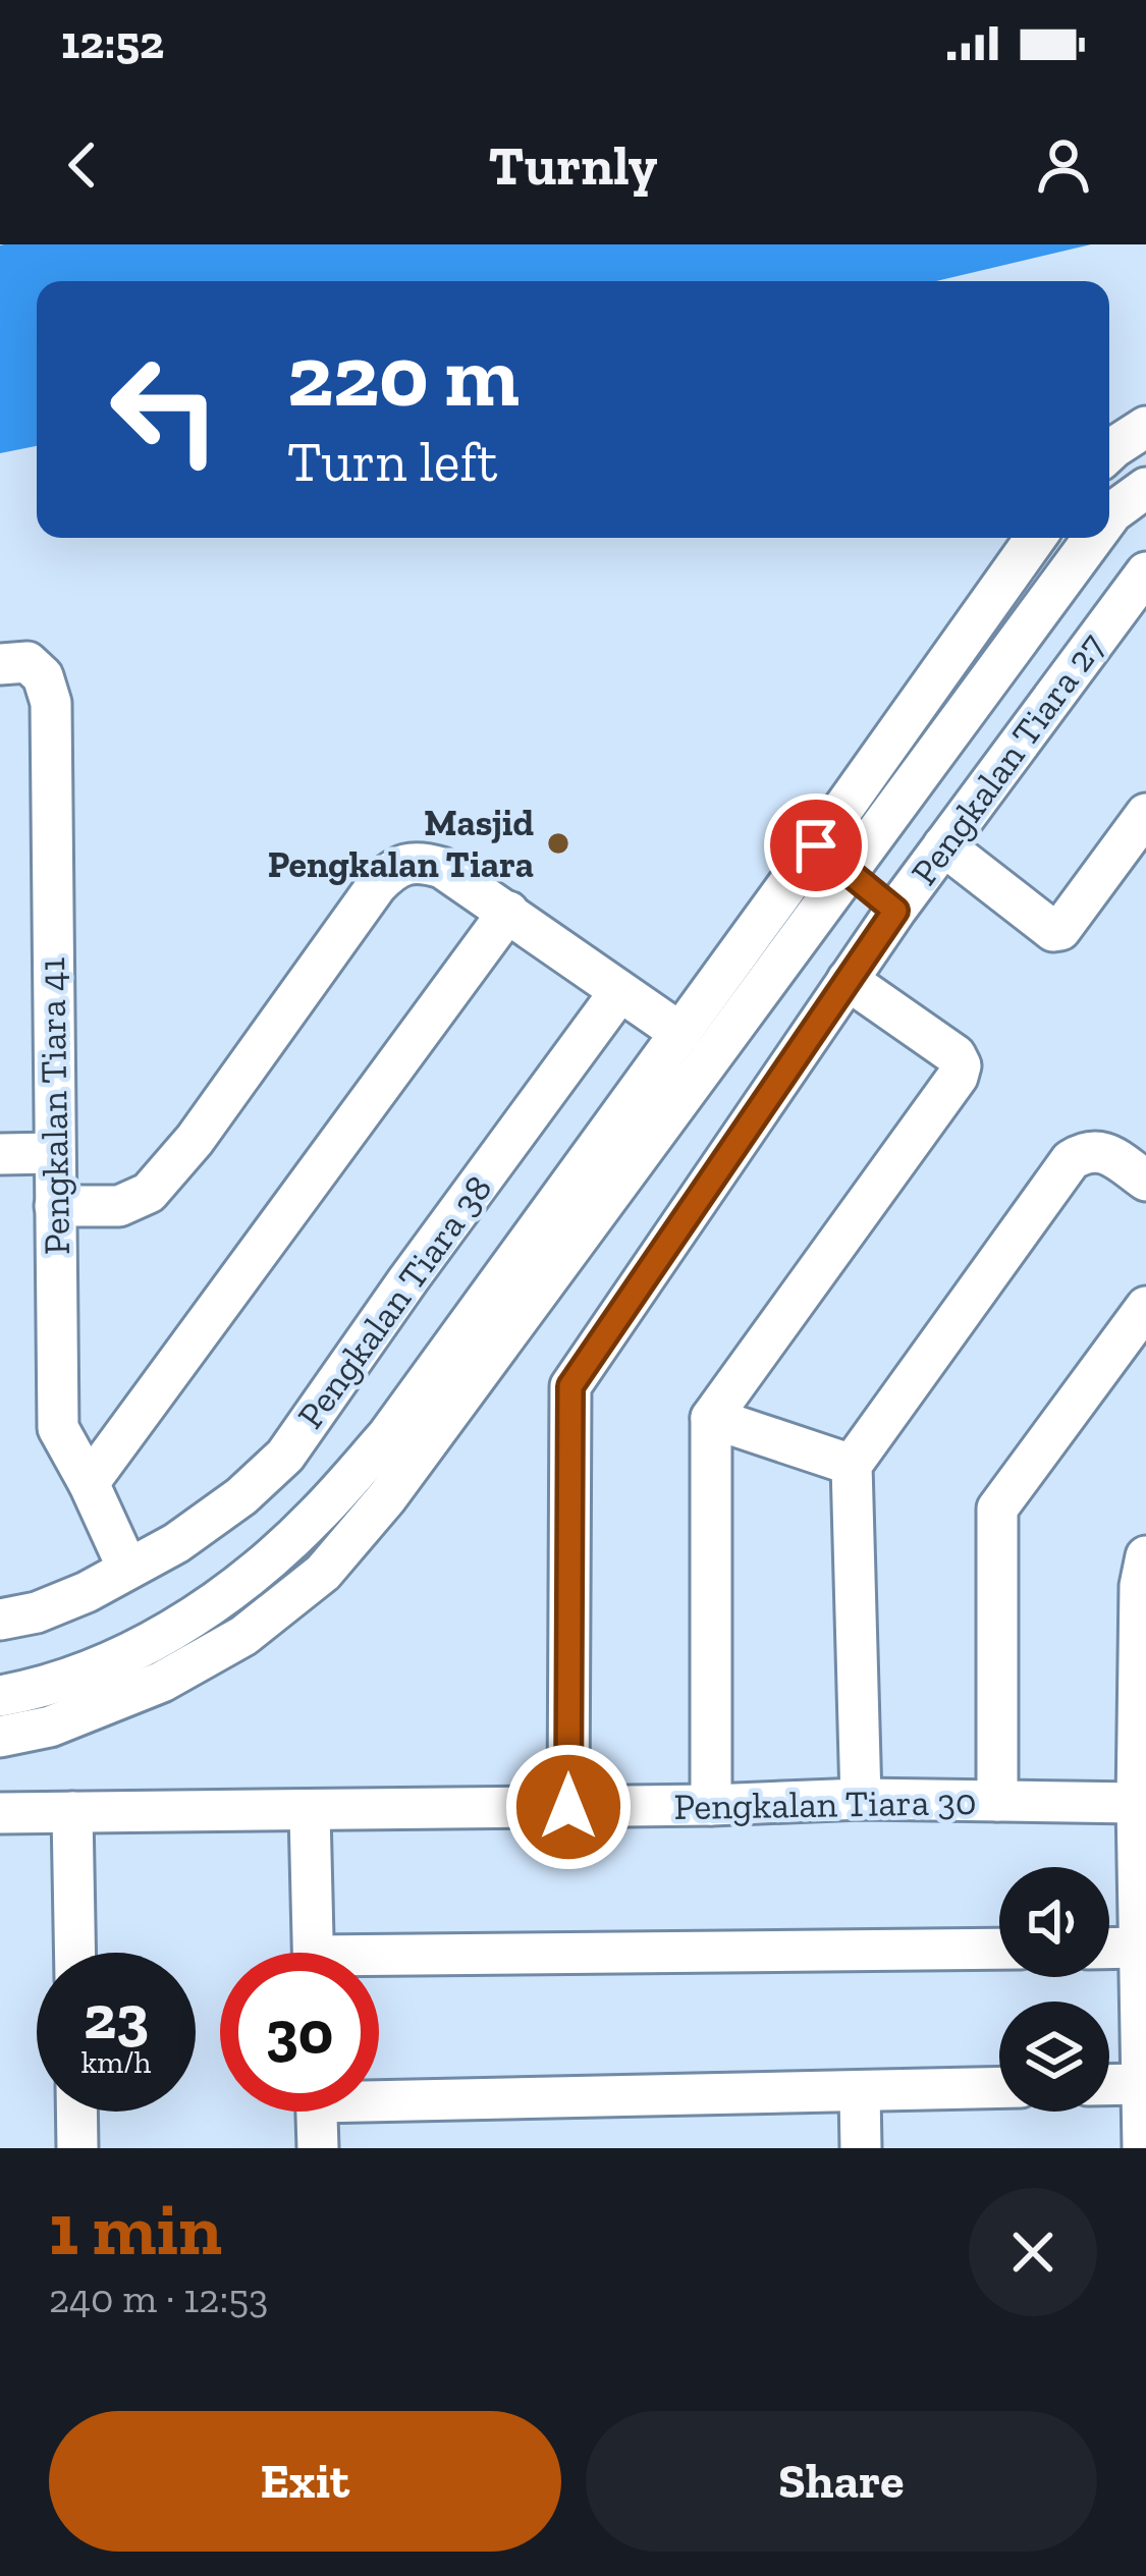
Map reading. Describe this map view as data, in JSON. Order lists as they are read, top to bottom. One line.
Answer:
{"streets":{"street":["Pengkalan Tiara 27","Pengkalan Tiara 41","Pengkalan Tiara 38","Pengkalan Tiara 30"]},"crossings":[["Pengkalan Tiara 27","Pengkalan Tiara 30"],["Pengkalan Tiara 41","Pengkalan Tiara 38"]],"places":["Masjid Pengkalan Tiara"],"page":{"status":"12:52","header":"Turnly","turn":["220 m","Turn left"],"speed":"23 km/h","limit":"30","heading":["1 min","240 m · 12:53"],"buttons":["Exit","Share"]}}
